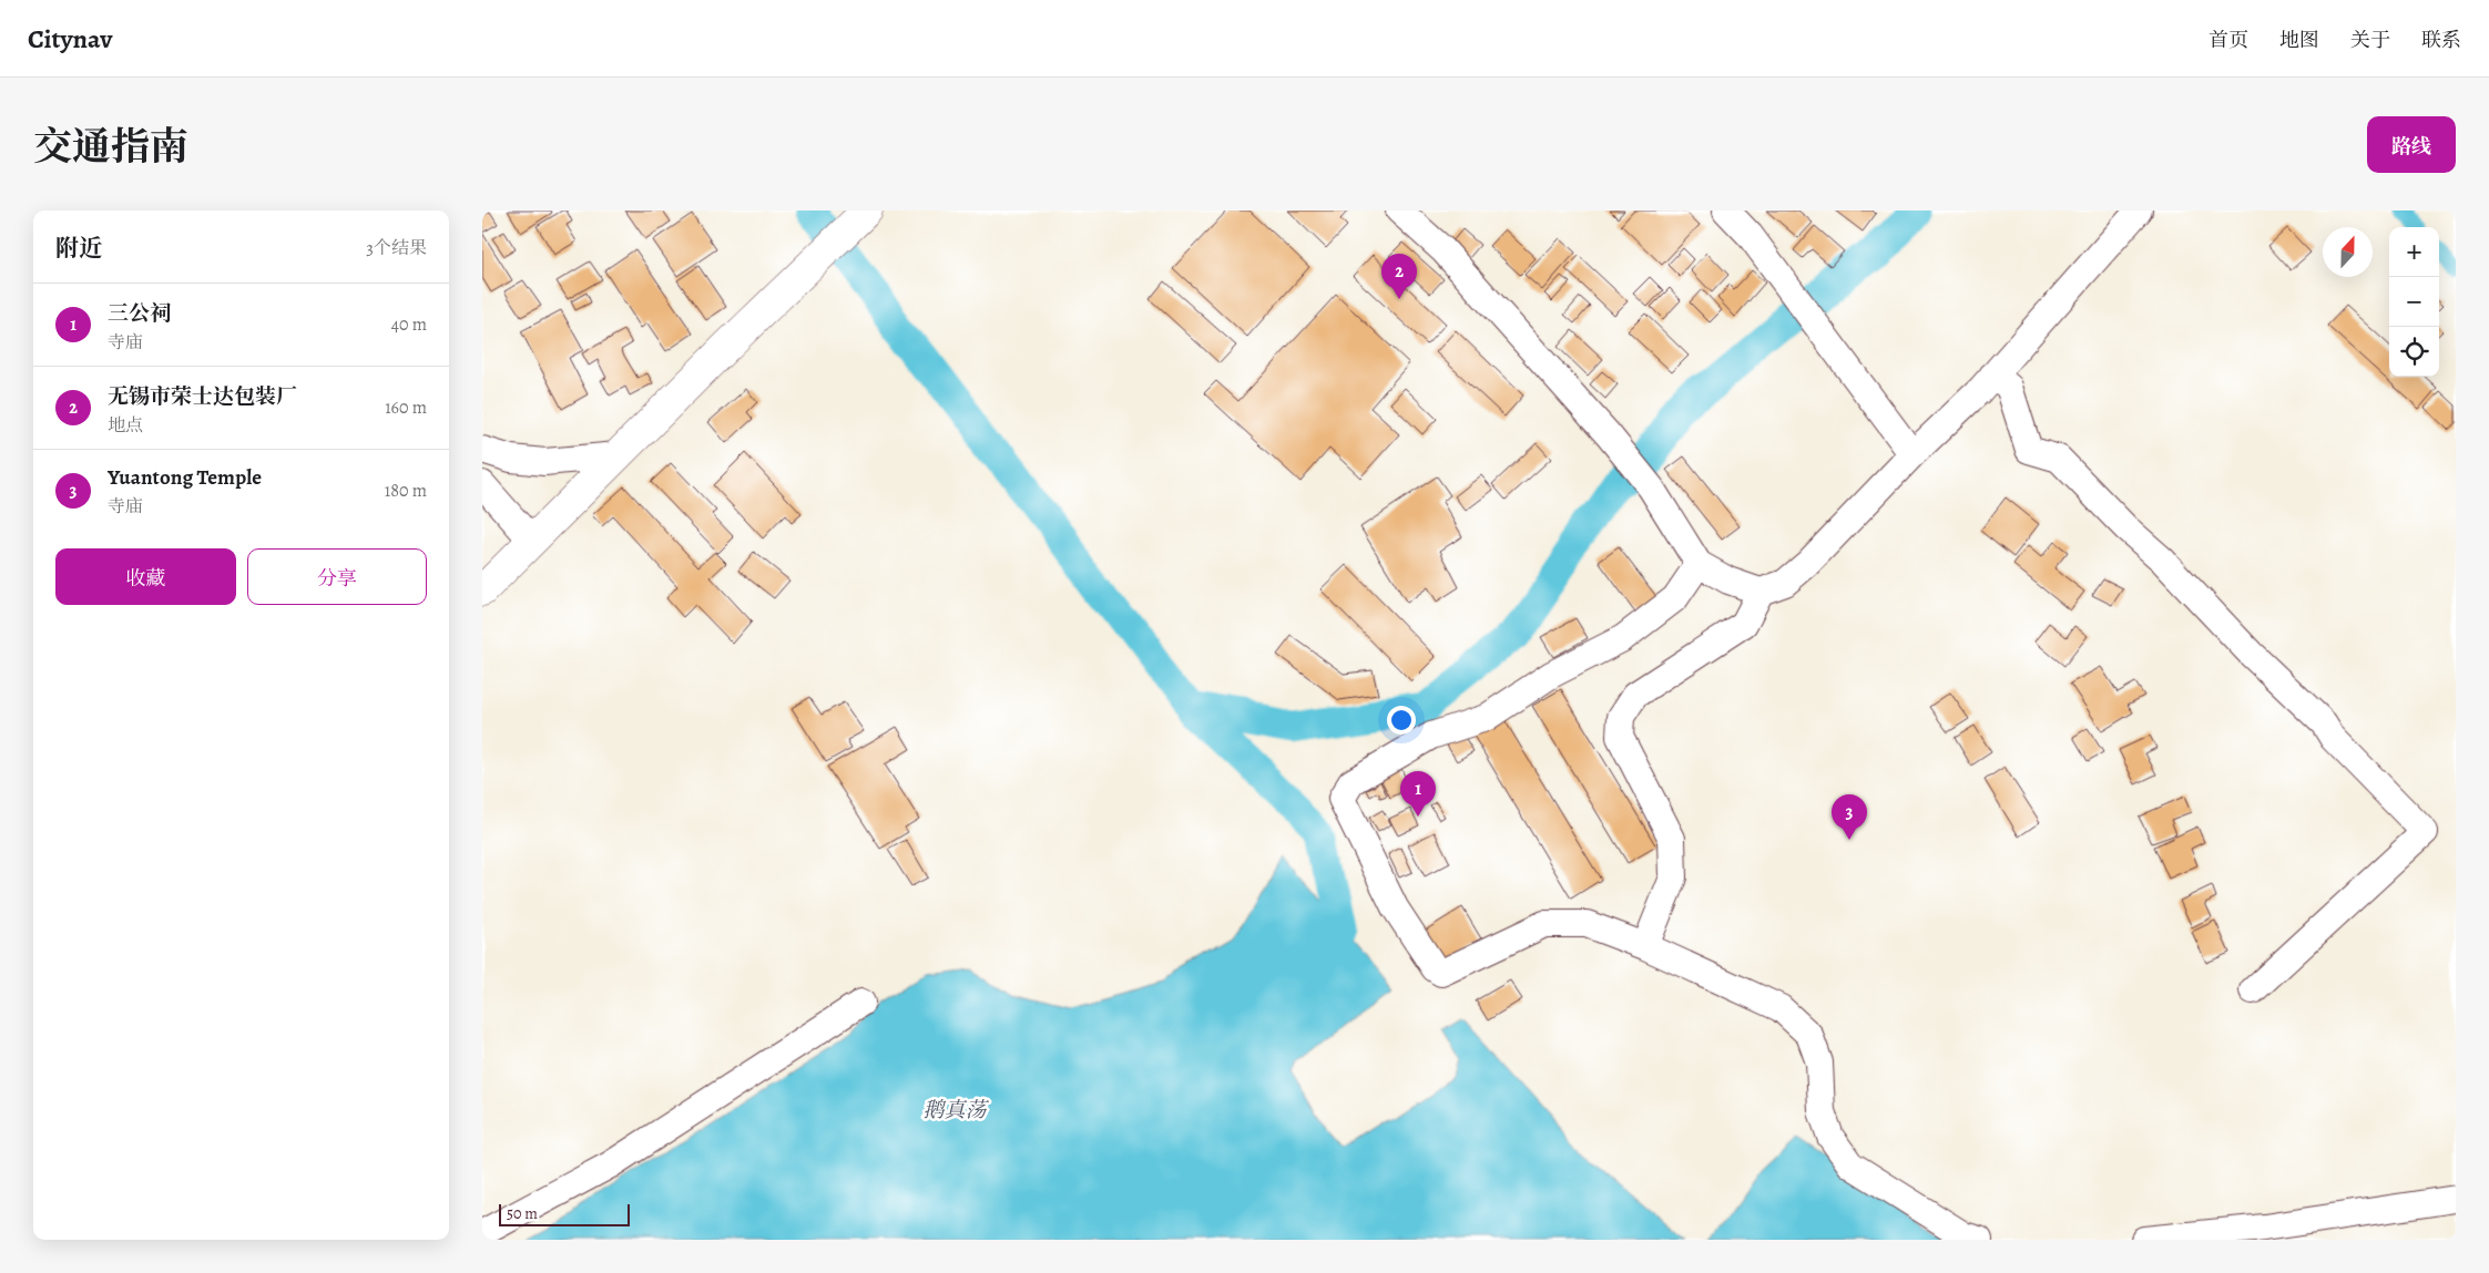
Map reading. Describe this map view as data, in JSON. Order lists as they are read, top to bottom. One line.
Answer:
{"water":["鹅真荡"],"scale_bar":"50 m","north":"top","page":{"header":"Citynav","nav":["首页","地图","关于","联系"],"title":"交通指南","buttons":["路线",["收藏","分享"]],"heading":["附近","3个结果"],"map_buttons":["+","−"],"pins":["2","1","3"],"list":[{"mark":"1","name":"三公祠","note":"寺庙","value":"40 m"},{"mark":"2","name":"无锡市荣士达包装厂","note":"地点","value":"160 m"},{"mark":"3","name":"Yuantong Temple","note":"寺庙","value":"180 m"}],"scale":"50 m"}}
